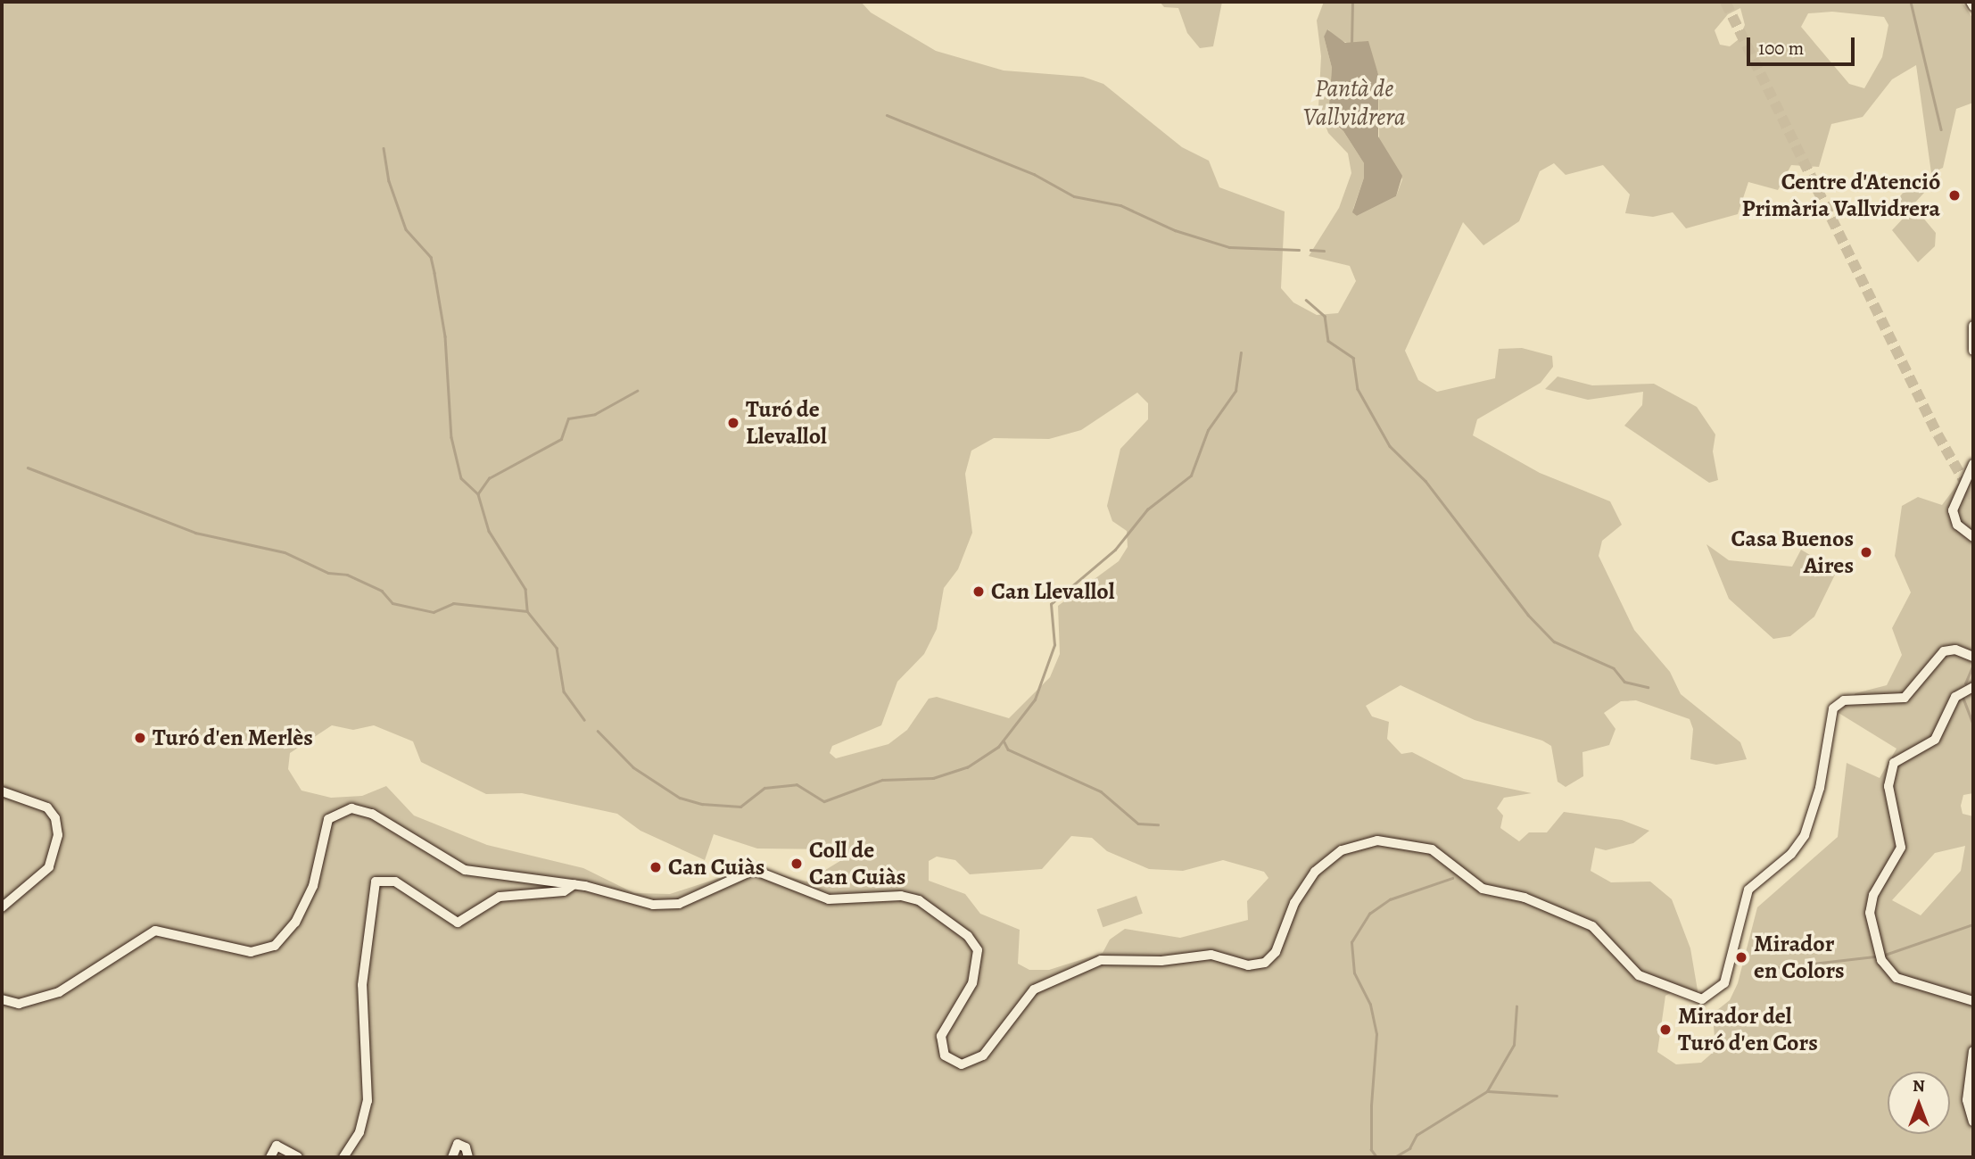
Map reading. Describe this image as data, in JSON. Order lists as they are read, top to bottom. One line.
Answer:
{"water":["Pantà de Vallvidrera"],"places":["Centre d'Atenció Primària Vallvidrera","Turó de Llevallol","Casa Buenos Aires","Can Llevallol","Turó d'en Merlès","Coll de Can Cuiàs","Can Cuiàs","Mirador en Colors","Mirador del Turó d'en Cors"],"scale_bar":"100 m","north":"top"}
